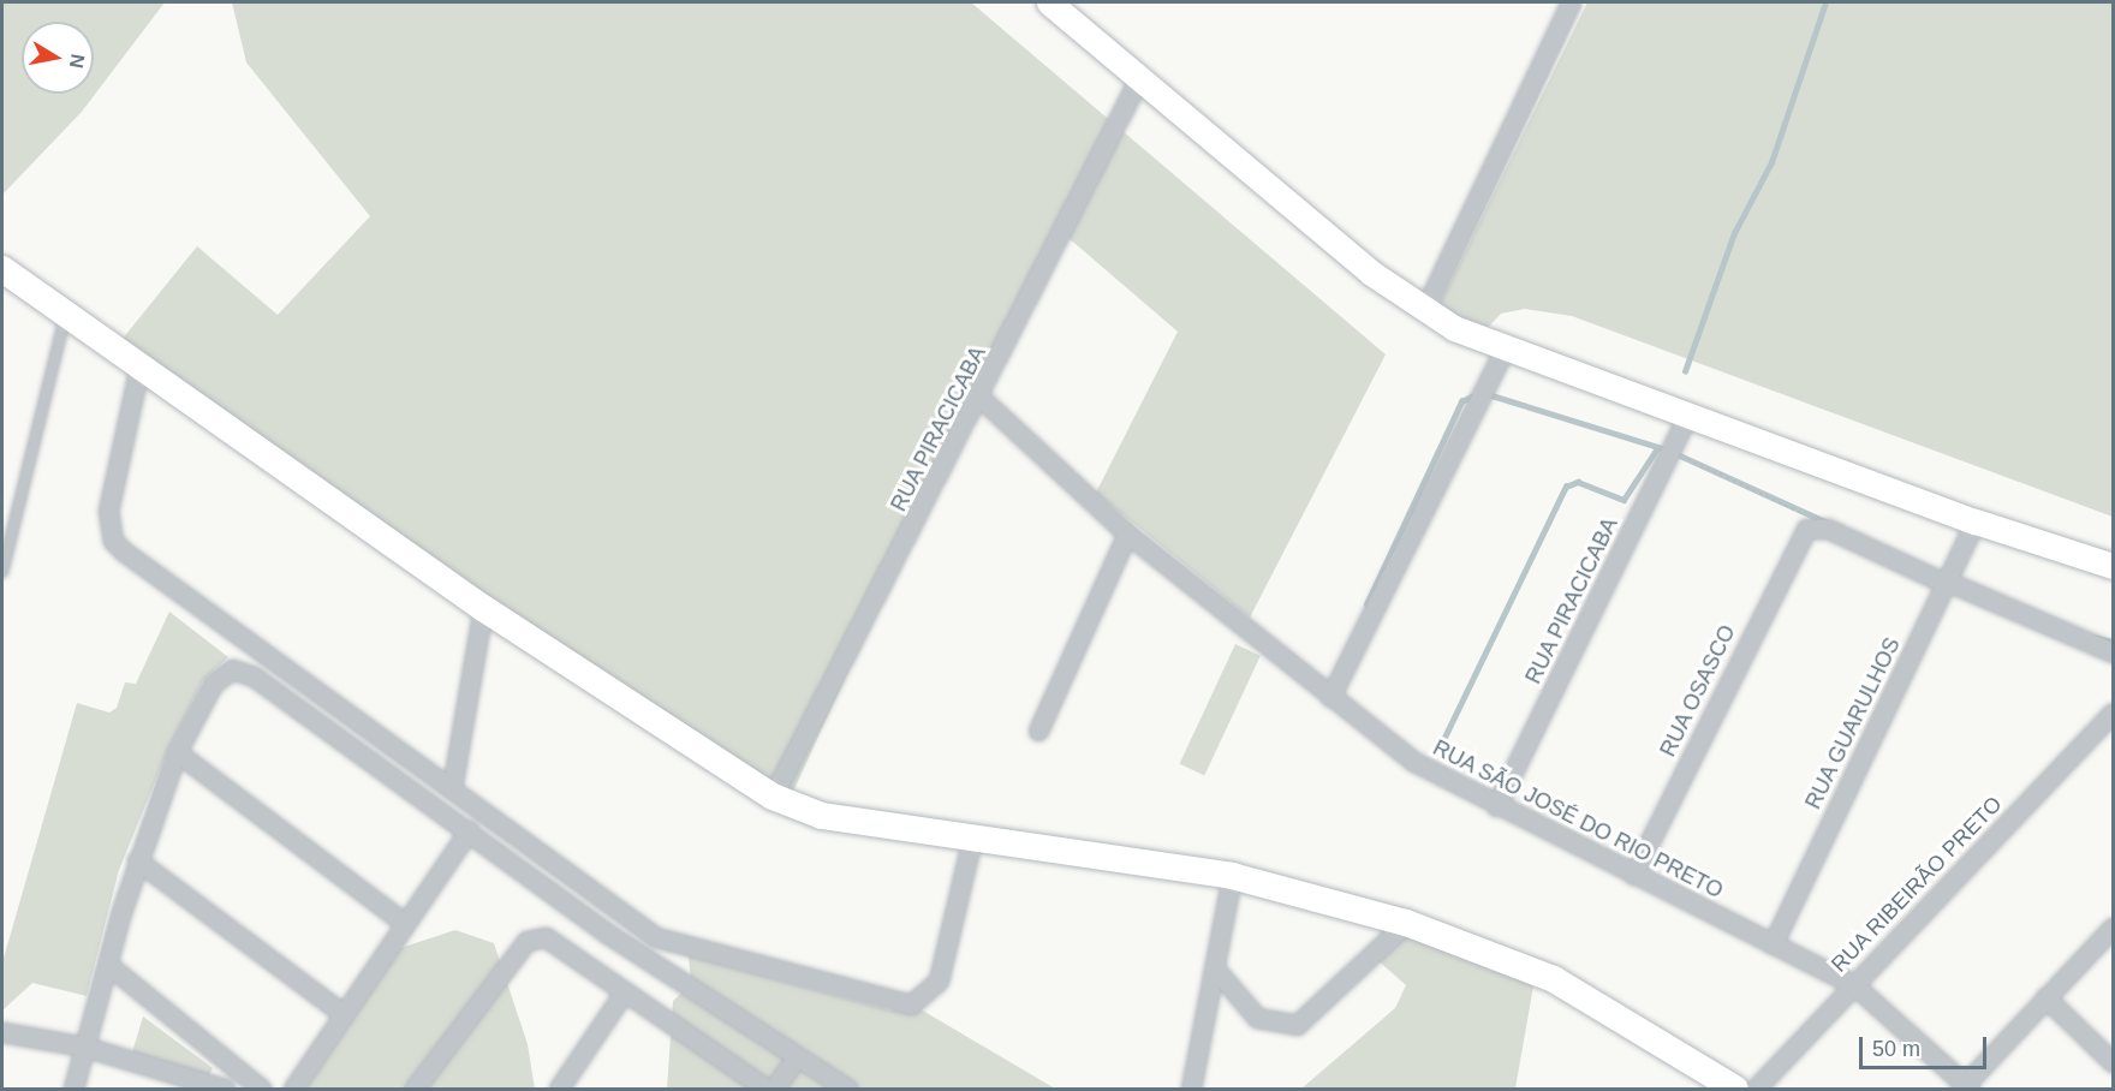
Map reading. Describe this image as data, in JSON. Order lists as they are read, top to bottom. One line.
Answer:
{"streets":{"street":["RUA PIRACICABA","RUA OSASCO","RUA GUARULHOS","RUA SÃO JOSÉ DO RIO PRETO","RUA RIBEIRÃO PRETO"]},"crossings":[["RUA PIRACICABA","RUA SÃO JOSÉ DO RIO PRETO"],["RUA OSASCO","RUA GUARULHOS"],["RUA OSASCO","RUA SÃO JOSÉ DO RIO PRETO"],["RUA GUARULHOS","RUA SÃO JOSÉ DO RIO PRETO"],["RUA SÃO JOSÉ DO RIO PRETO","RUA RIBEIRÃO PRETO"]],"scale_bar":"50 m","north":"right"}
